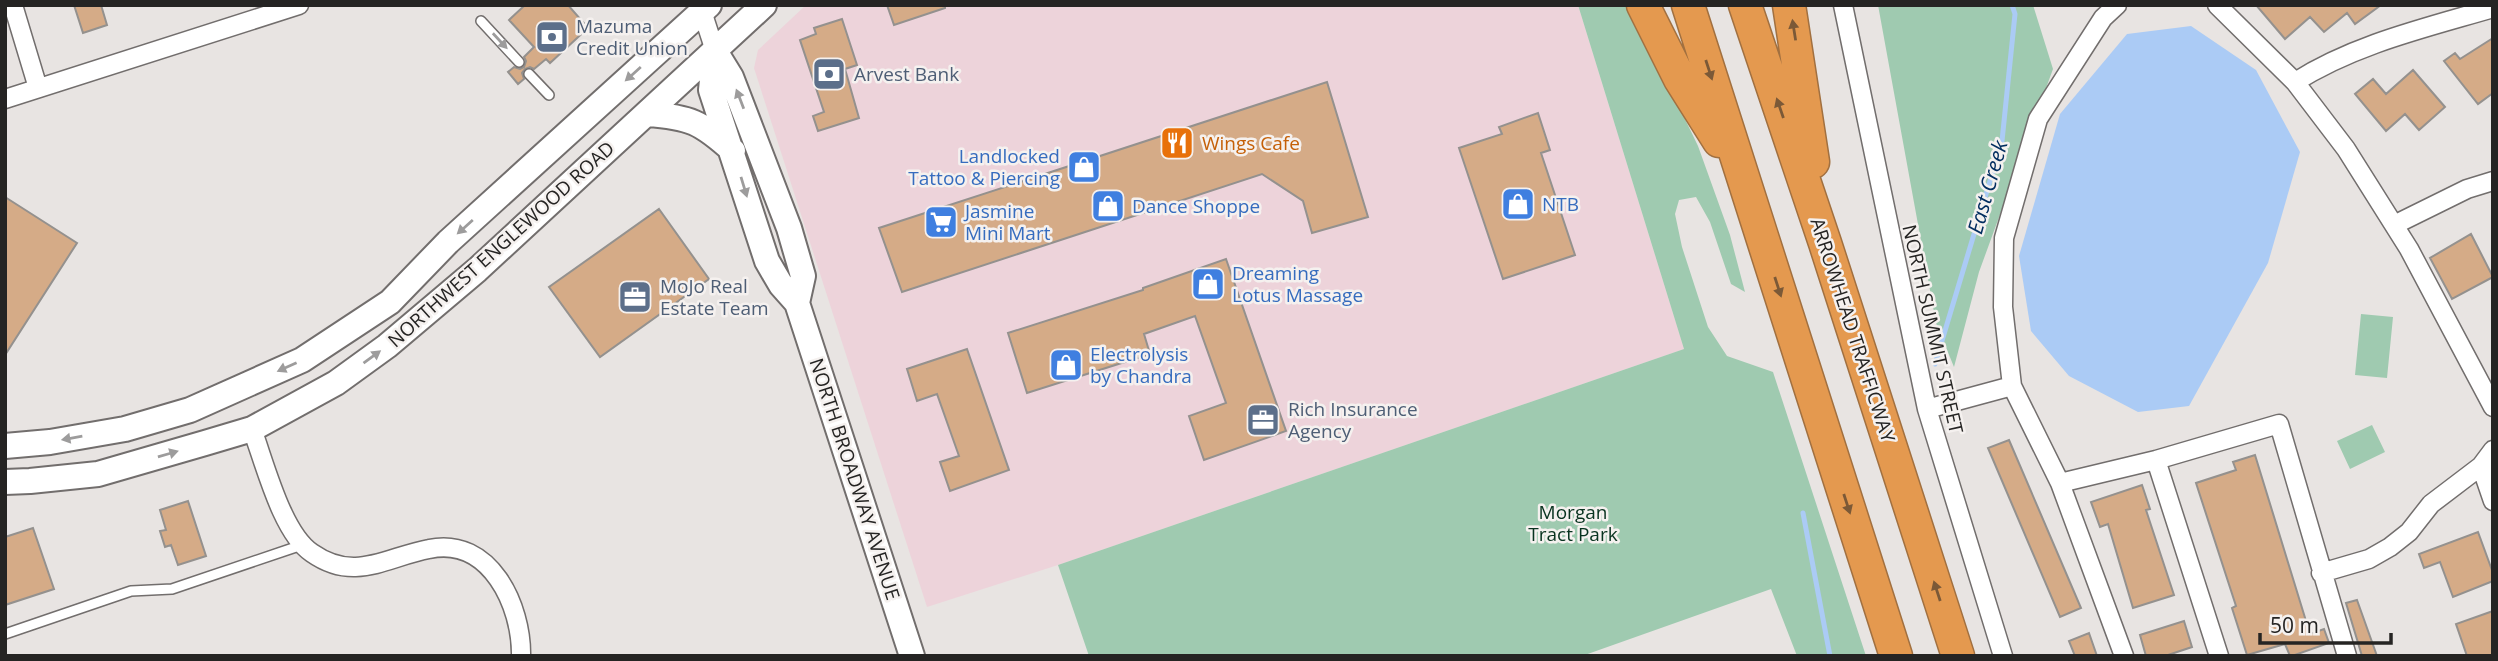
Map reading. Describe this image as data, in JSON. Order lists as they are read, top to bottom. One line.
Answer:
{"streets":{"highway":["ARROWHEAD TRAFFICWAY"],"main road":["NORTHWEST ENGLEWOOD ROAD","NORTH BROADWAY AVENUE"],"street":["NORTH SUMMIT STREET"]},"crossings":[["NORTHWEST ENGLEWOOD ROAD","NORTH BROADWAY AVENUE"]],"water":["East Creek"],"parks":["Morgan Tract Park"],"places":{"bank":["Mazuma Credit Union","Arvest Bank"],"restaurant":["Wings Cafe"],"shop":["Landlocked Tattoo & Piercing","NTB","Dance Shoppe","Dreaming Lotus Massage","Electrolysis by Chandra"],"supermarket":["Jasmine Mini Mart"],"office":["MoJo Real Estate Team","Rich Insurance Agency"]},"scale_bar":"50 m"}
